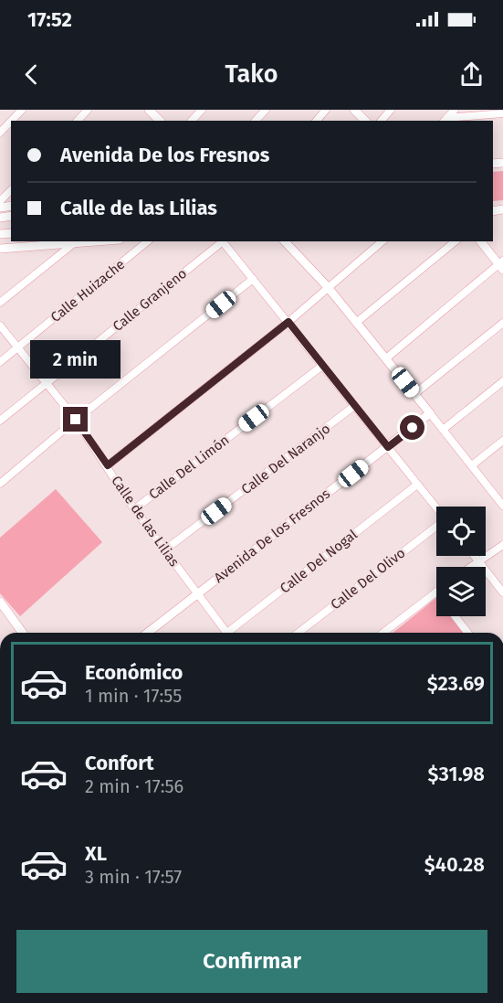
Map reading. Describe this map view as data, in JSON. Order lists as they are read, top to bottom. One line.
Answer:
{"streets":{"street":["Calle Huizache","Calle Granjeno","Calle Del Naranjo","Calle Del Limón","Calle de las Lilias","Avenida De los Fresnos","Calle Del Nogal","Calle Del Olivo"]},"crossings":[["Calle Huizache","Calle de las Lilias"],["Calle Granjeno","Calle de las Lilias"],["Calle Del Naranjo","Calle de las Lilias"],["Calle Del Limón","Calle de las Lilias"],["Calle de las Lilias","Avenida De los Fresnos"]],"page":{"status":"17:52","header":"Tako","banner":["Avenida De los Fresnos","Calle de las Lilias"],"bubble":"2 min","list":[{"name":"Económico","note":"1 min · 17:55","value":"$23.69"},{"name":"Confort","note":"2 min · 17:56","value":"$31.98"},{"name":"XL","note":"3 min · 17:57","value":"$40.28"}],"buttons":"Confirmar"}}
